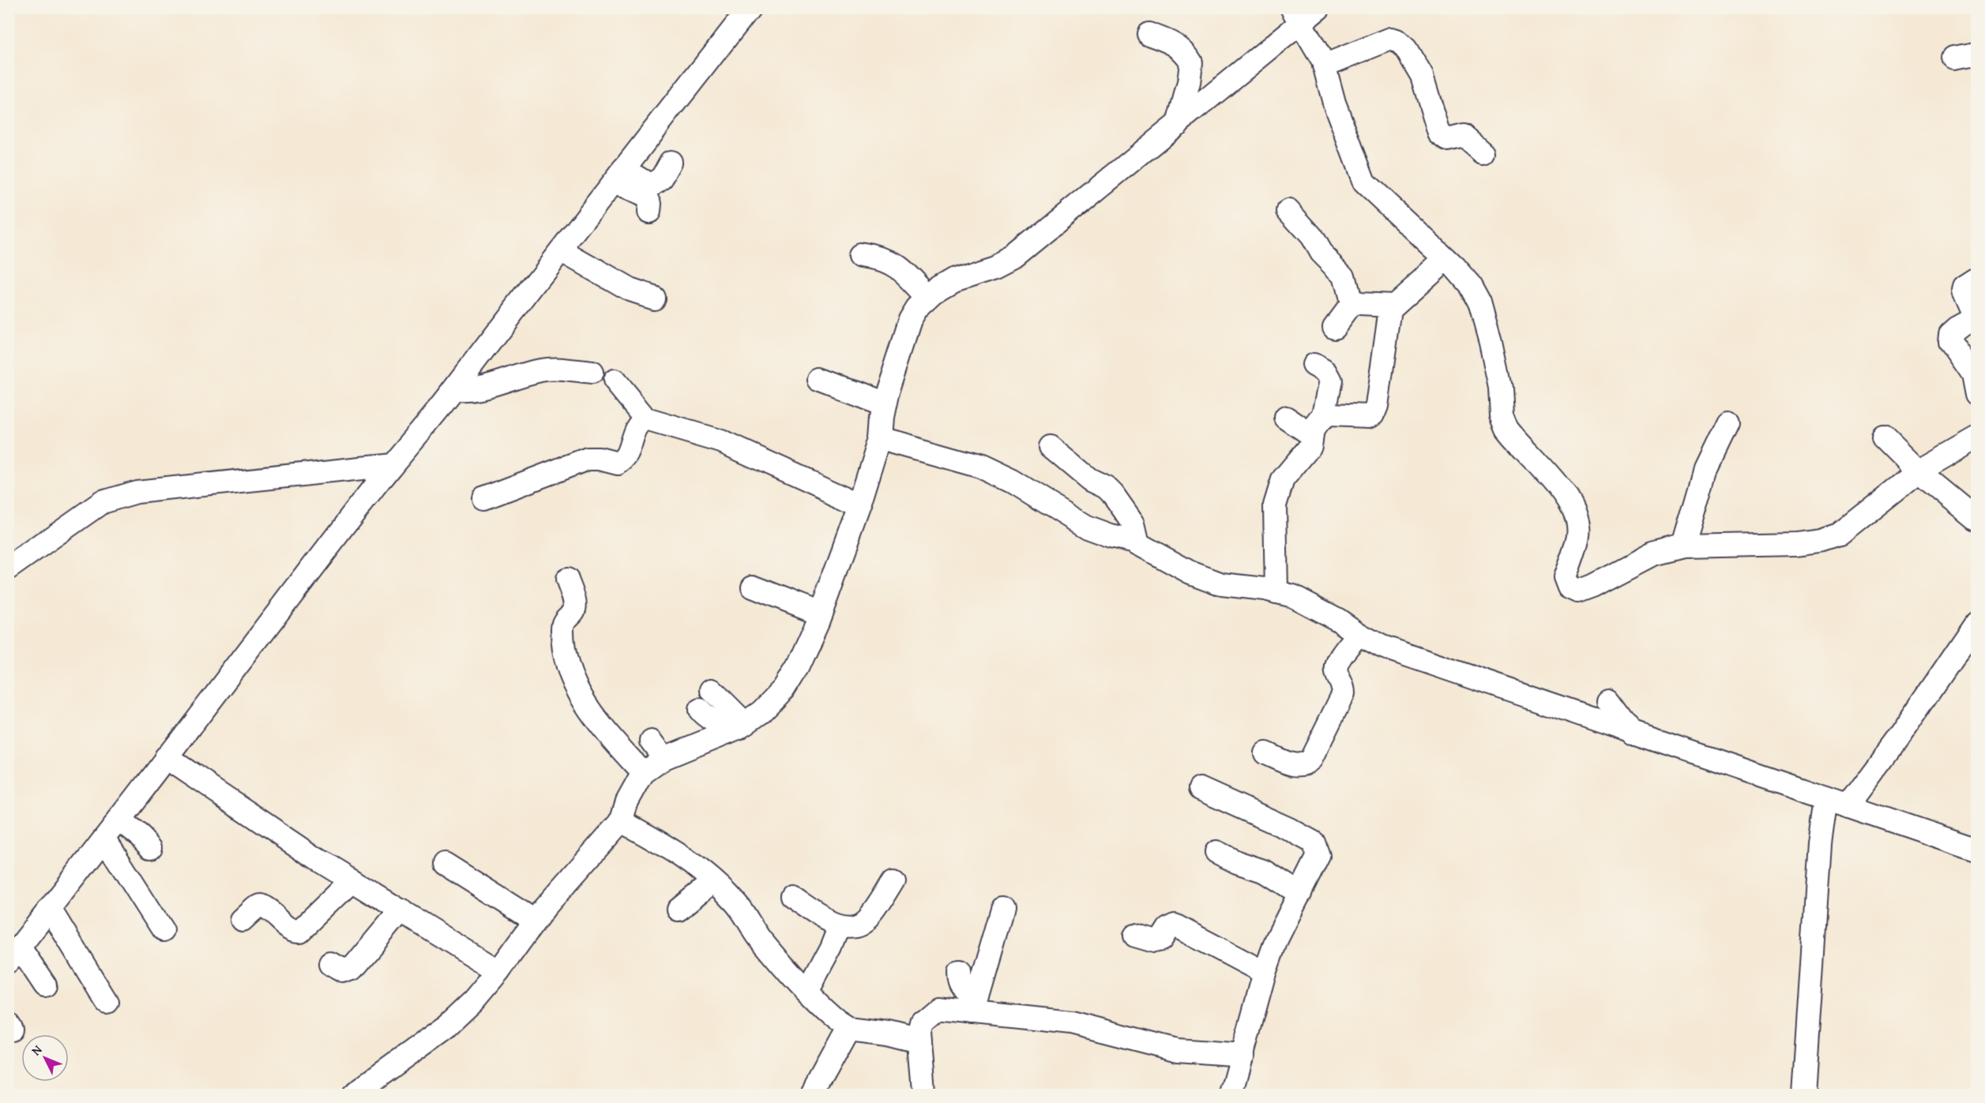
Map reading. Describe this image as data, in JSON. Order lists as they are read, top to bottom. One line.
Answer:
{"north":"top left"}
